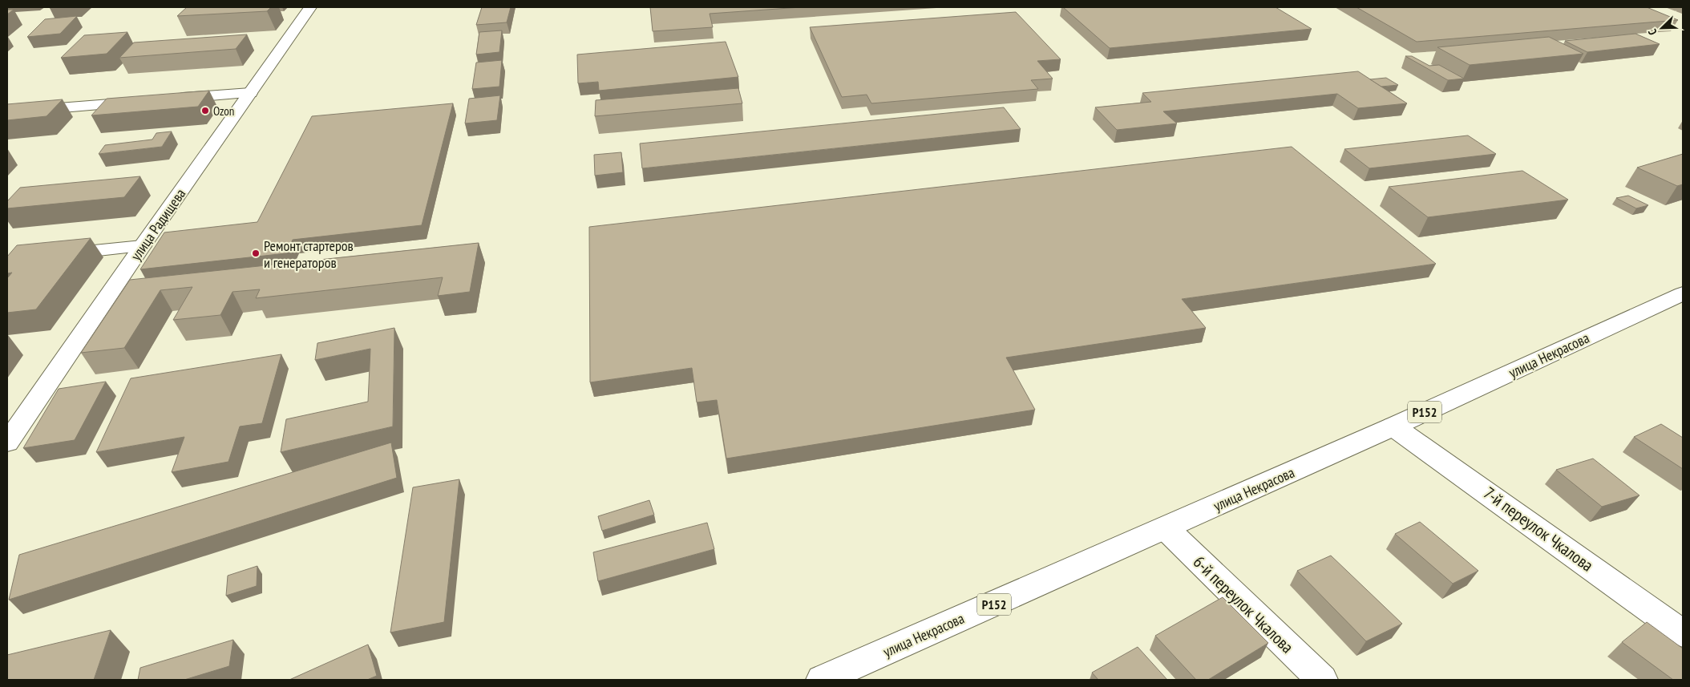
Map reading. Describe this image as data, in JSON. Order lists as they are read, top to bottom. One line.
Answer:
{"streets":{"street":["улица Радищева","улица Некрасова","Р152","7-й переулок Чкалова","6-й переулок Чкалова"]},"crossings":[["улица Некрасова","7-й переулок Чкалова"],["улица Некрасова","6-й переулок Чкалова"]],"places":["Ozon","Ремонт стартеров и генераторов"],"north":"bottom left"}
